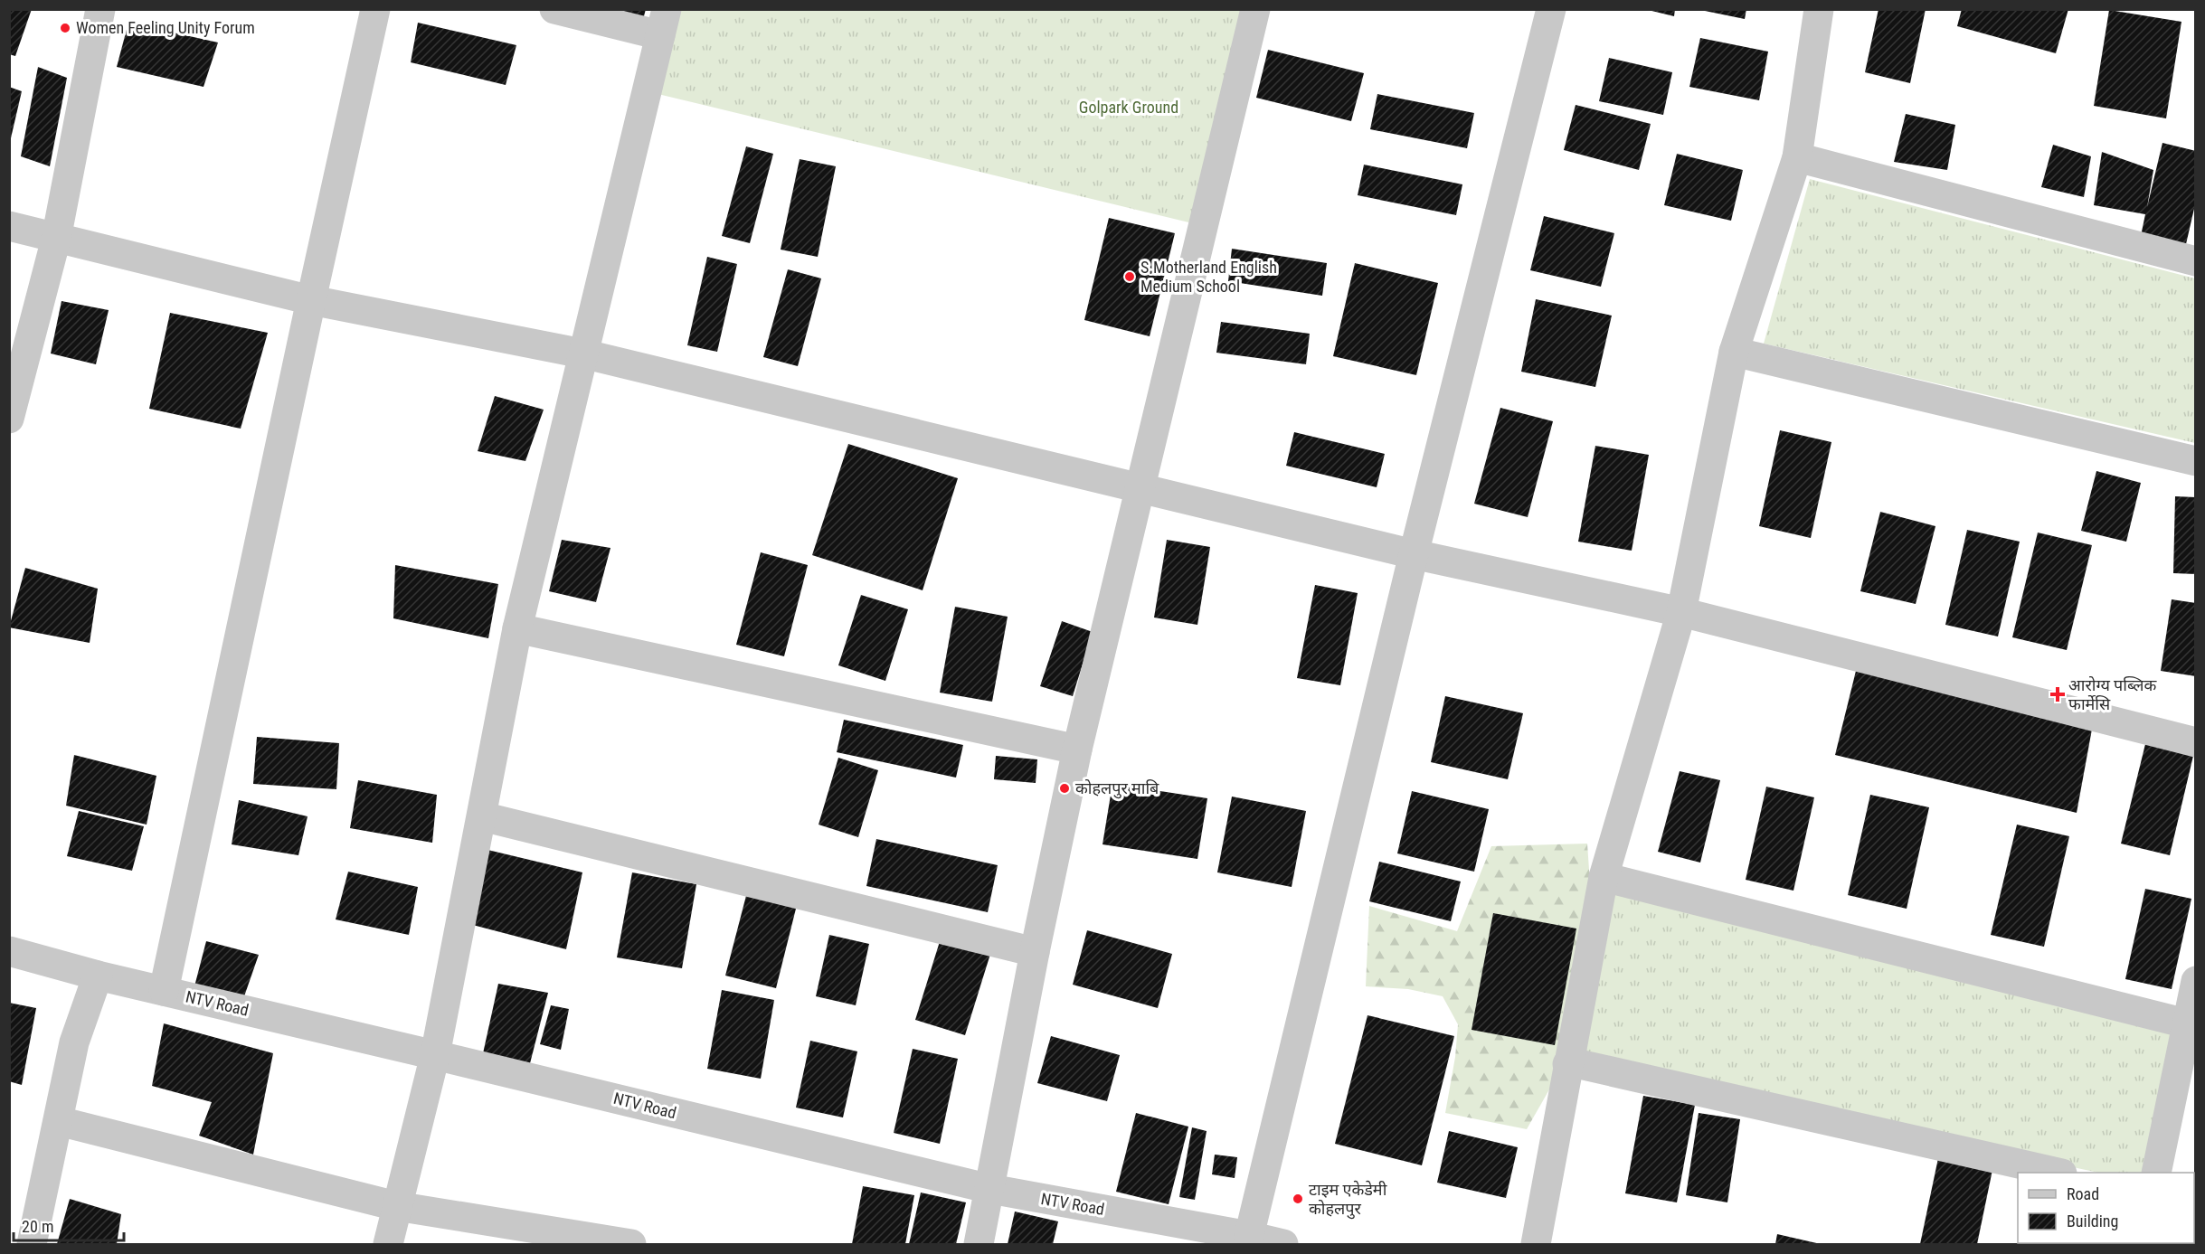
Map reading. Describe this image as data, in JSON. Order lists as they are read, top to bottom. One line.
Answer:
{"streets":{"street":["NTV Road"]},"parks":["Golpark Ground"],"places":{"other":["Women Feeling Unity Forum","S.Motherland English Medium School","कोहलपुर माबि","टाइम एकेडेमी कोहलपुर"],"health":["आरोग्य पब्लिक फार्मेसि"]},"legend":["Road","Building"],"scale_bar":"20 m"}
